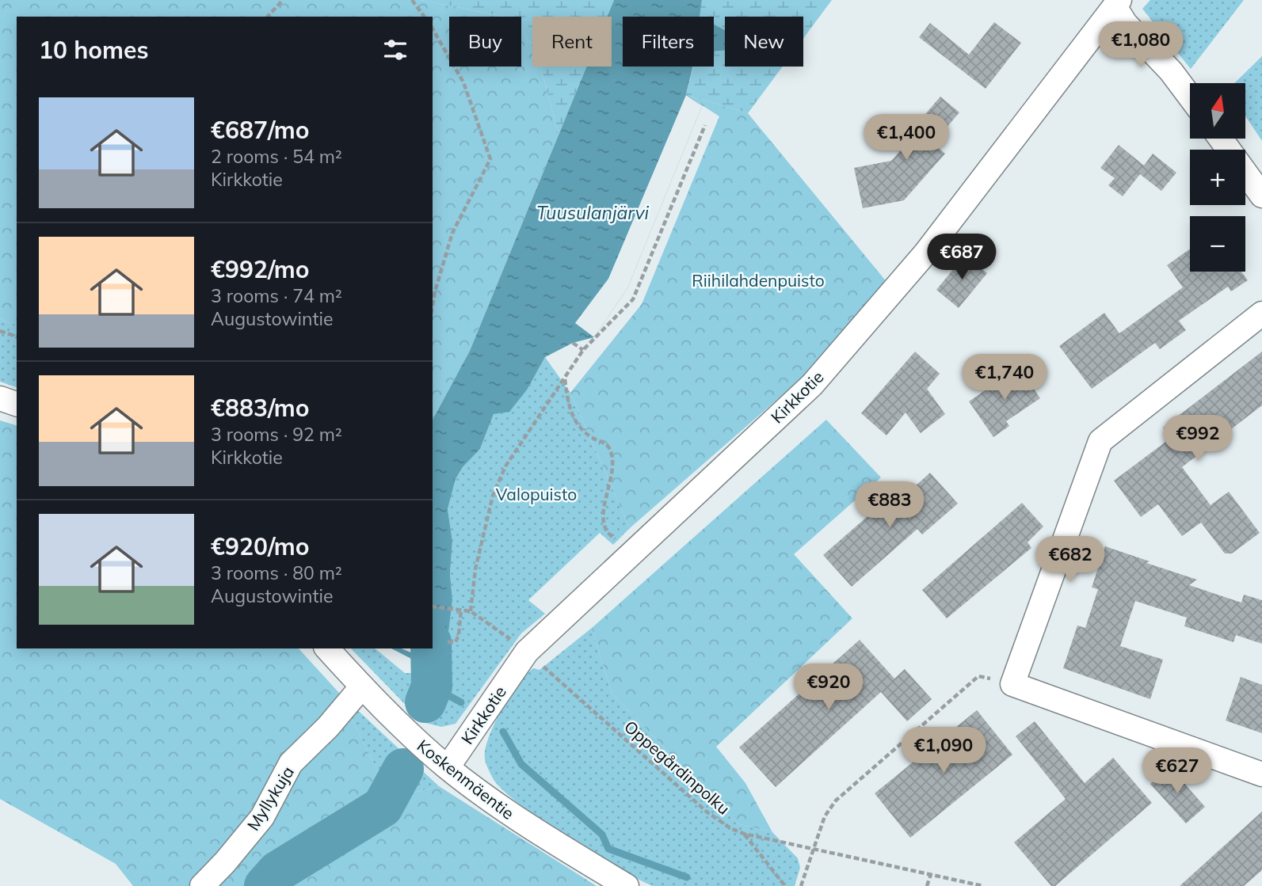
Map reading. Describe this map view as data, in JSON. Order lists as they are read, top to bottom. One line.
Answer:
{"streets":{"street":["Kirkkotie","Koskenmäentie","Myllykuja"],"path":["Oppegårdinpolku"]},"crossings":[["Kirkkotie","Oppegårdinpolku"],["Kirkkotie","Koskenmäentie"],["Koskenmäentie","Myllykuja"]],"water":["Tuusulanjärvi"],"parks":["Riihilahdenpuisto","Valopuisto"],"north":"top","page":{"chip":["Buy","Rent","Filters","New"],"heading":"10 homes","price":["€1,080","€1,400","€687","€1,740","€992","€883","€682","€920","€1,090","€627"],"map_buttons":["+","−"],"list":[{"name":"€687/mo","note":"2 rooms · 54 m² · Kirkkotie"},{"name":"€992/mo","note":"3 rooms · 74 m² · Augustowintie"},{"name":"€883/mo","note":"3 rooms · 92 m² · Kirkkotie"},{"name":"€920/mo","note":"3 rooms · 80 m² · Augustowintie"}]}}
